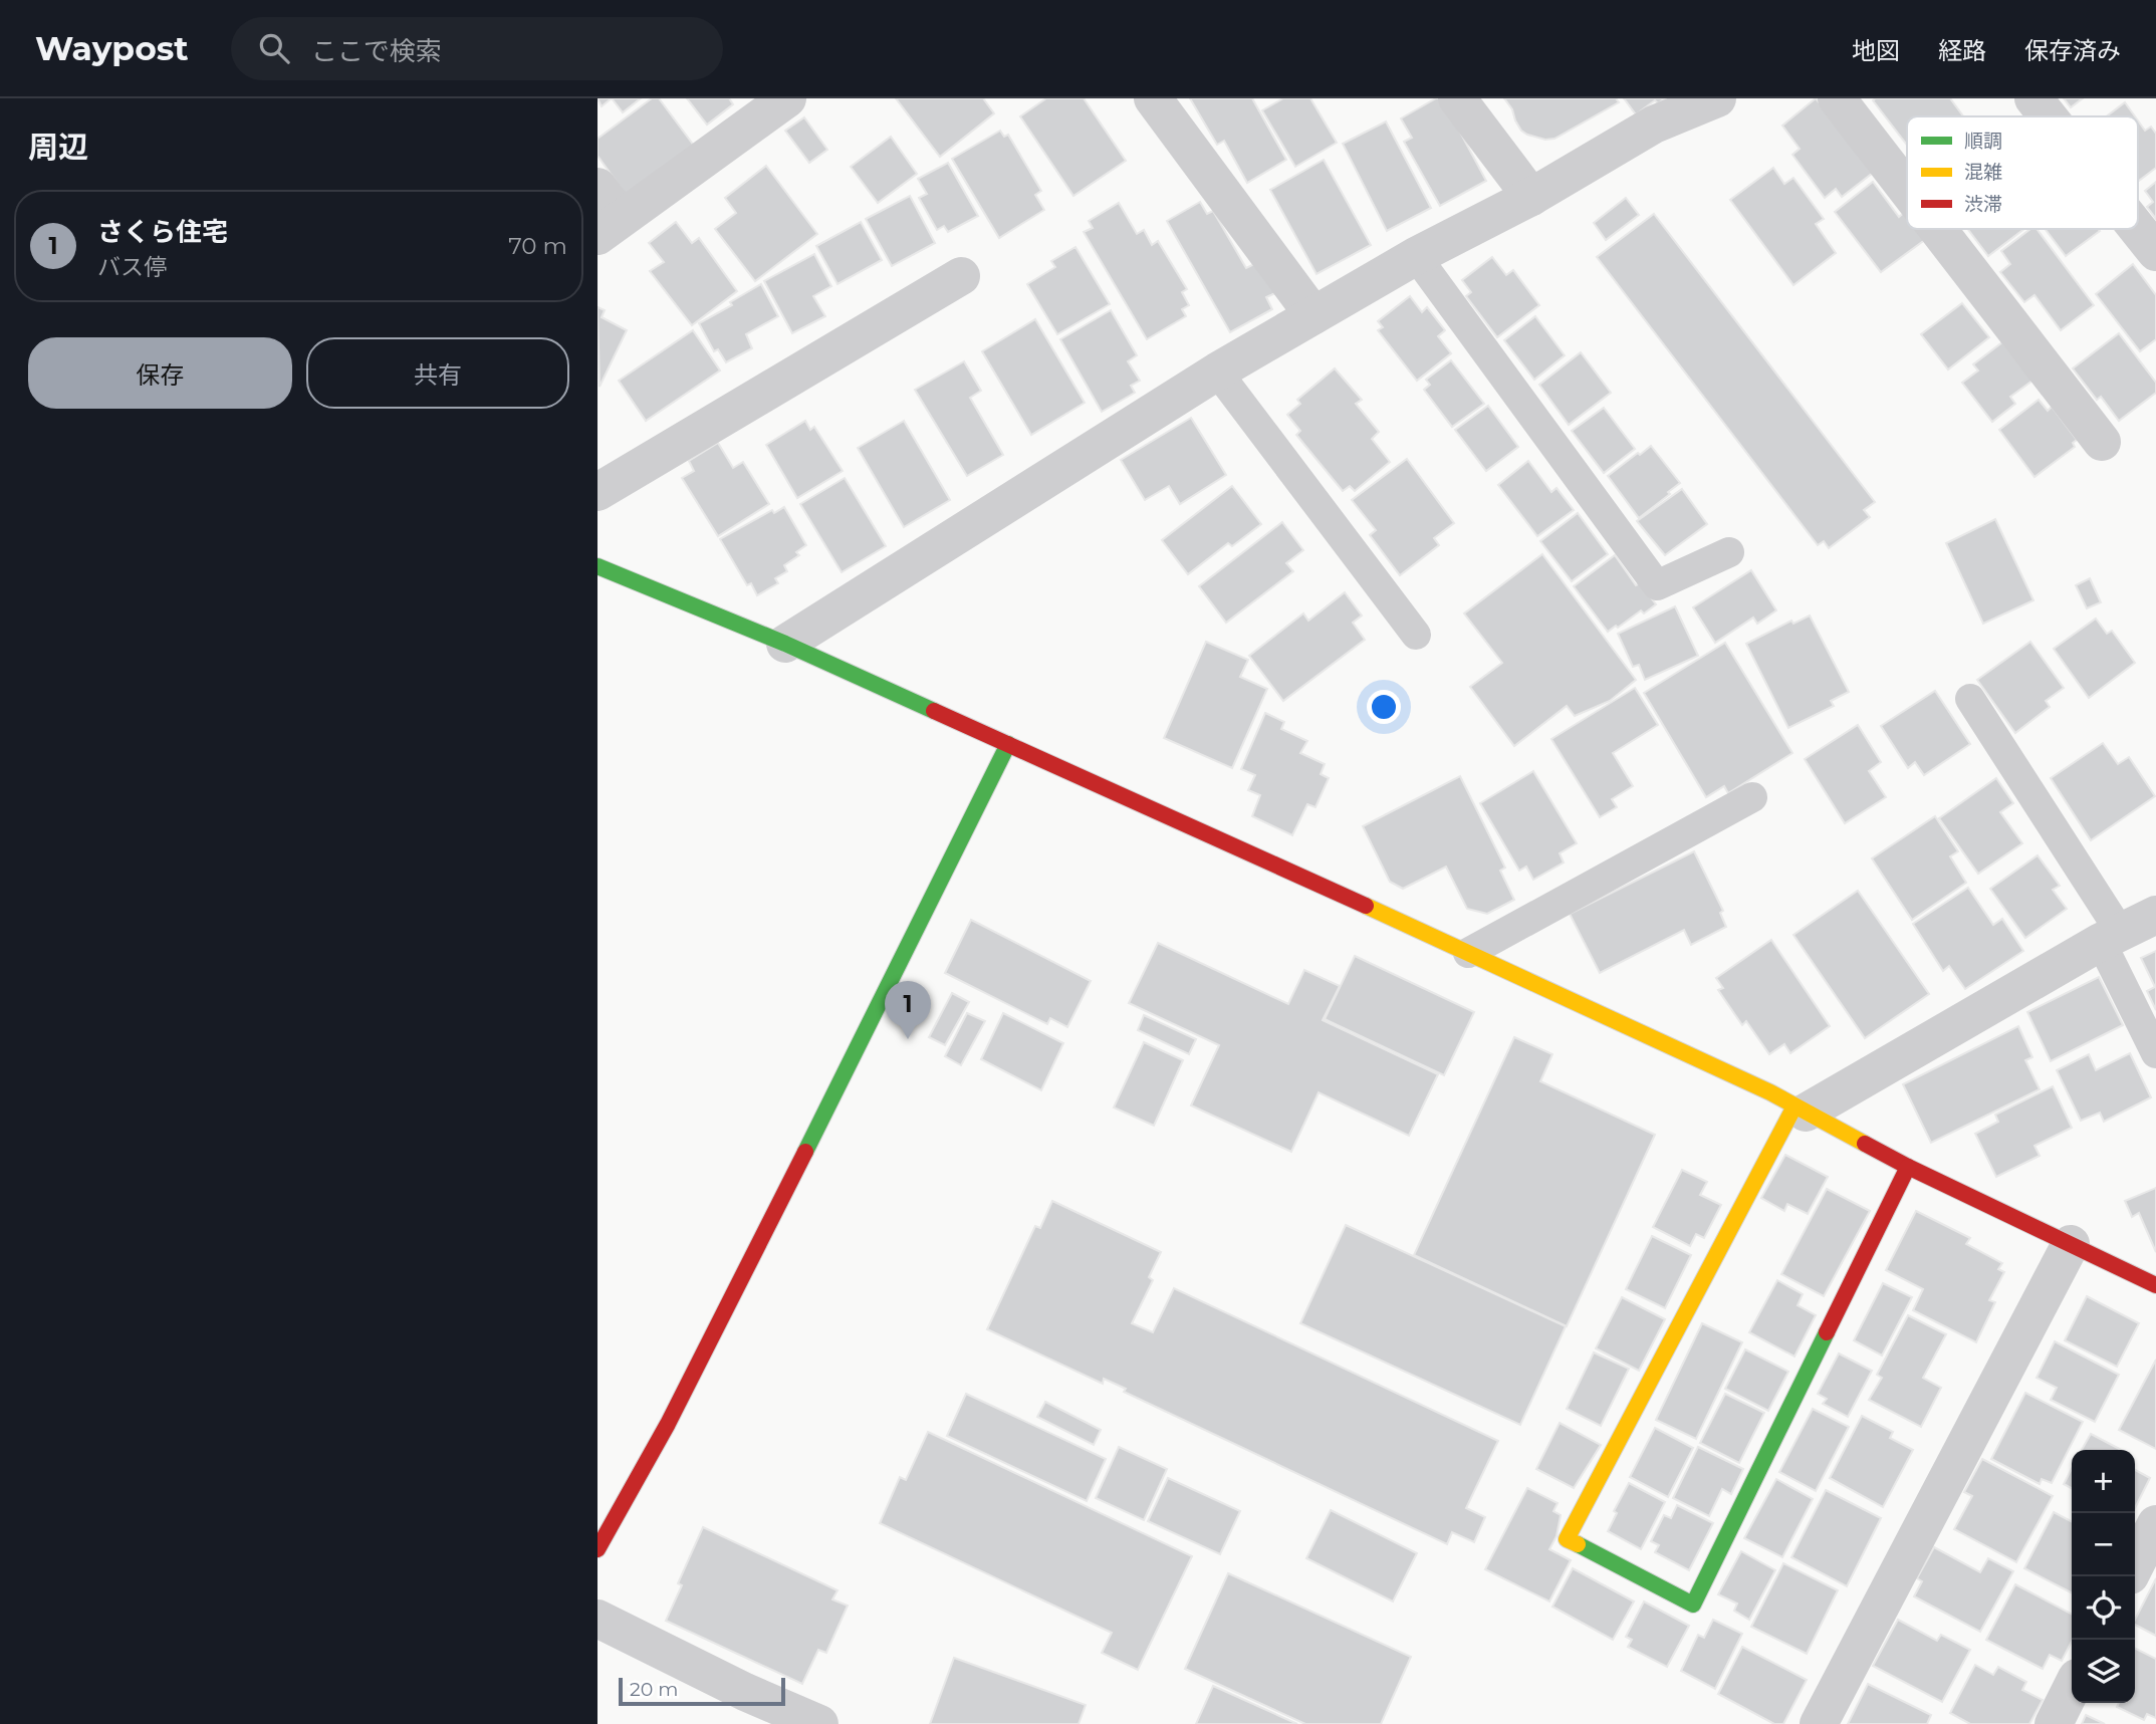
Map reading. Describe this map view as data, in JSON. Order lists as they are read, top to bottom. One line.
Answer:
{"legend":["順調","混雑","渋滞"],"scale_bar":"20 m","page":{"header":"Waypost","search":"ここで検索","nav":["地図","経路","保存済み"],"heading":"周辺","list":[{"mark":"1","name":"さくら住宅","note":"バス停","value":"70 m"}],"buttons":["保存","共有"],"pins":"1","map_buttons":["+","−"],"scale":"20 m"}}
